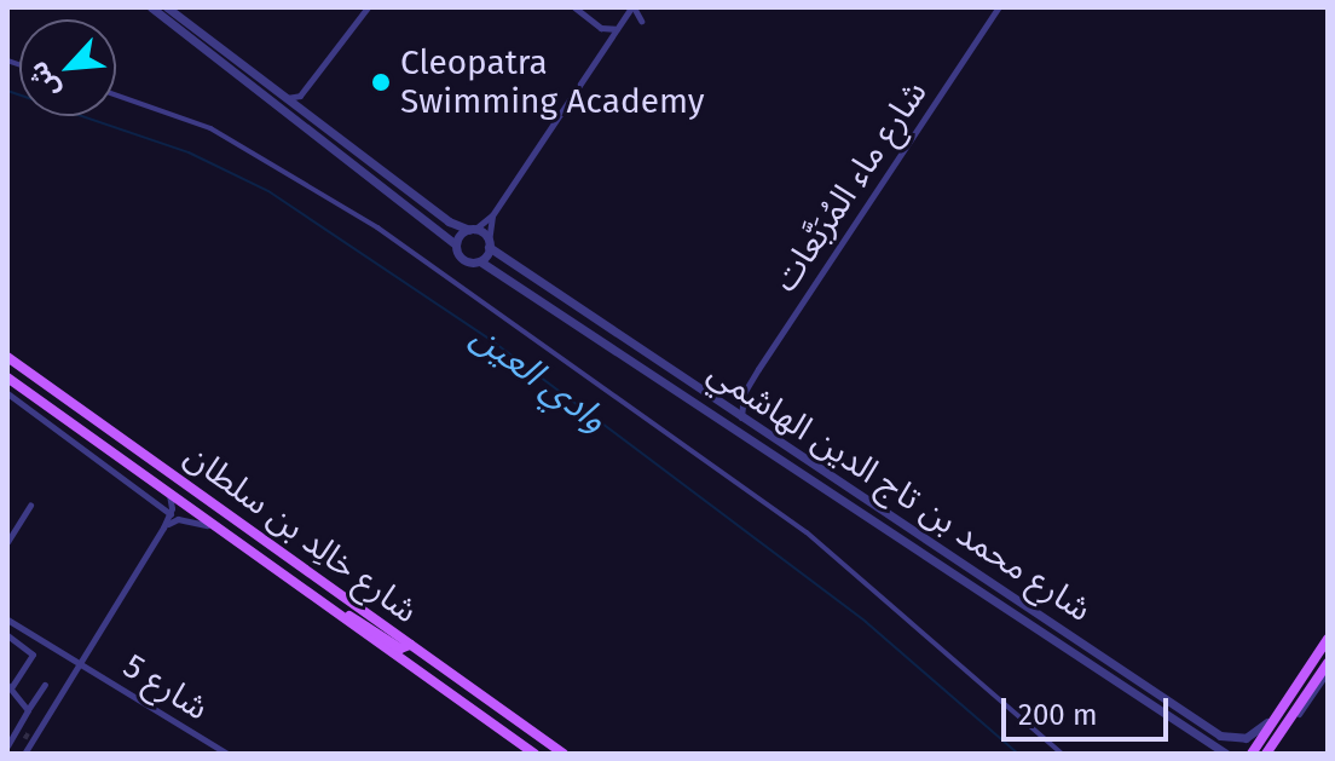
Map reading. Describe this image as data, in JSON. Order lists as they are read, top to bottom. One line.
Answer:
{"streets":{"main road":["شارع خالِد بن سلطان"],"street":["شارع ماء المُرَبَّعات","شارع محمد بن تاج الدين الهاشمي","شارع 5"]},"crossings":[["شارع ماء المُرَبَّعات","شارع محمد بن تاج الدين الهاشمي"]],"water":["وادي العين"],"places":["Cleopatra Swimming Academy"],"scale_bar":"200 m","north":"bottom left"}
